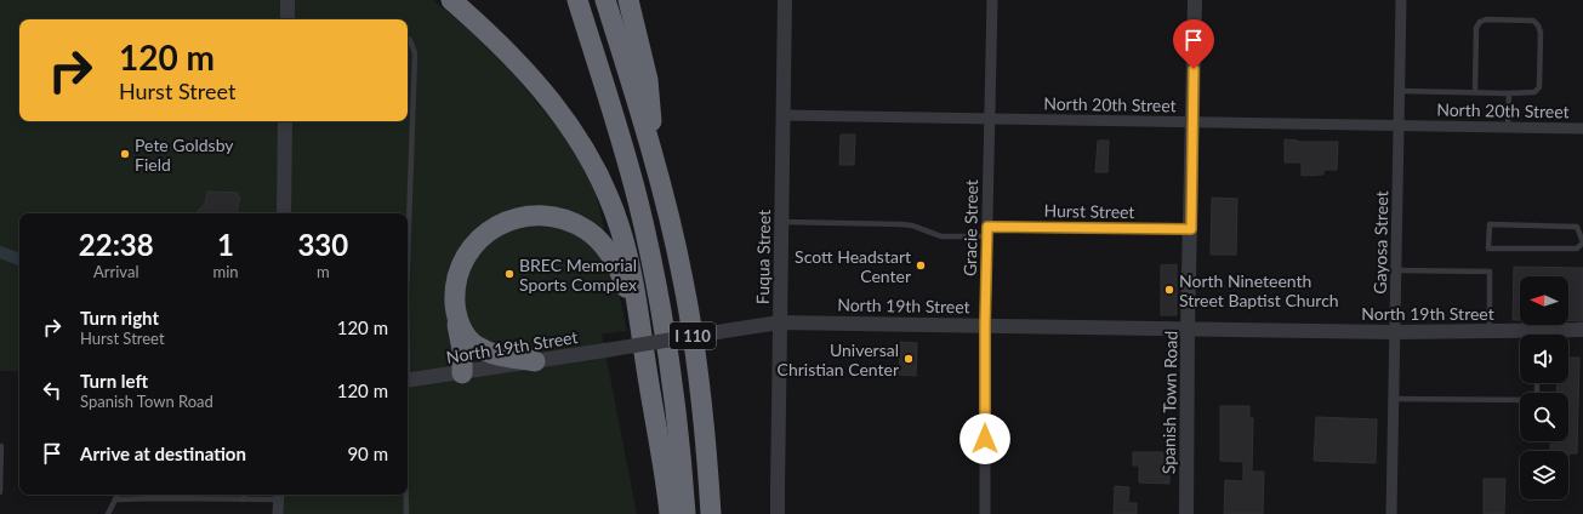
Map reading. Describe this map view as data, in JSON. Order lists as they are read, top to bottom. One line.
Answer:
{"streets":{"highway":["I 110"],"street":["North 20th Street","Hurst Street","Gracie Street","Gayosa Street","Fuqua Street","North 19th Street","Spanish Town Road"]},"crossings":[["North 20th Street","Gracie Street"],["North 20th Street","Gayosa Street"],["North 20th Street","Fuqua Street"],["North 20th Street","Spanish Town Road"],["Hurst Street","Gracie Street"],["Hurst Street","Spanish Town Road"],["Gracie Street","North 19th Street"],["Gayosa Street","North 19th Street"],["Fuqua Street","North 19th Street"],["North 19th Street","Spanish Town Road"]],"places":["Pete Goldsby Field","Scott Headstart Center","BREC Memorial Sports Complex","North Nineteenth Street Baptist Church","Universal Christian Center"],"north":"left","page":{"turn":["120 m","Hurst Street"],"eta":["22:38","Arrival","1","min","330","m"],"list":[{"name":"Turn right","note":"Hurst Street","value":"120 m"},{"name":"Turn left","note":"Spanish Town Road","value":"120 m"},{"name":"Arrive at destination","value":"90 m"}]}}
